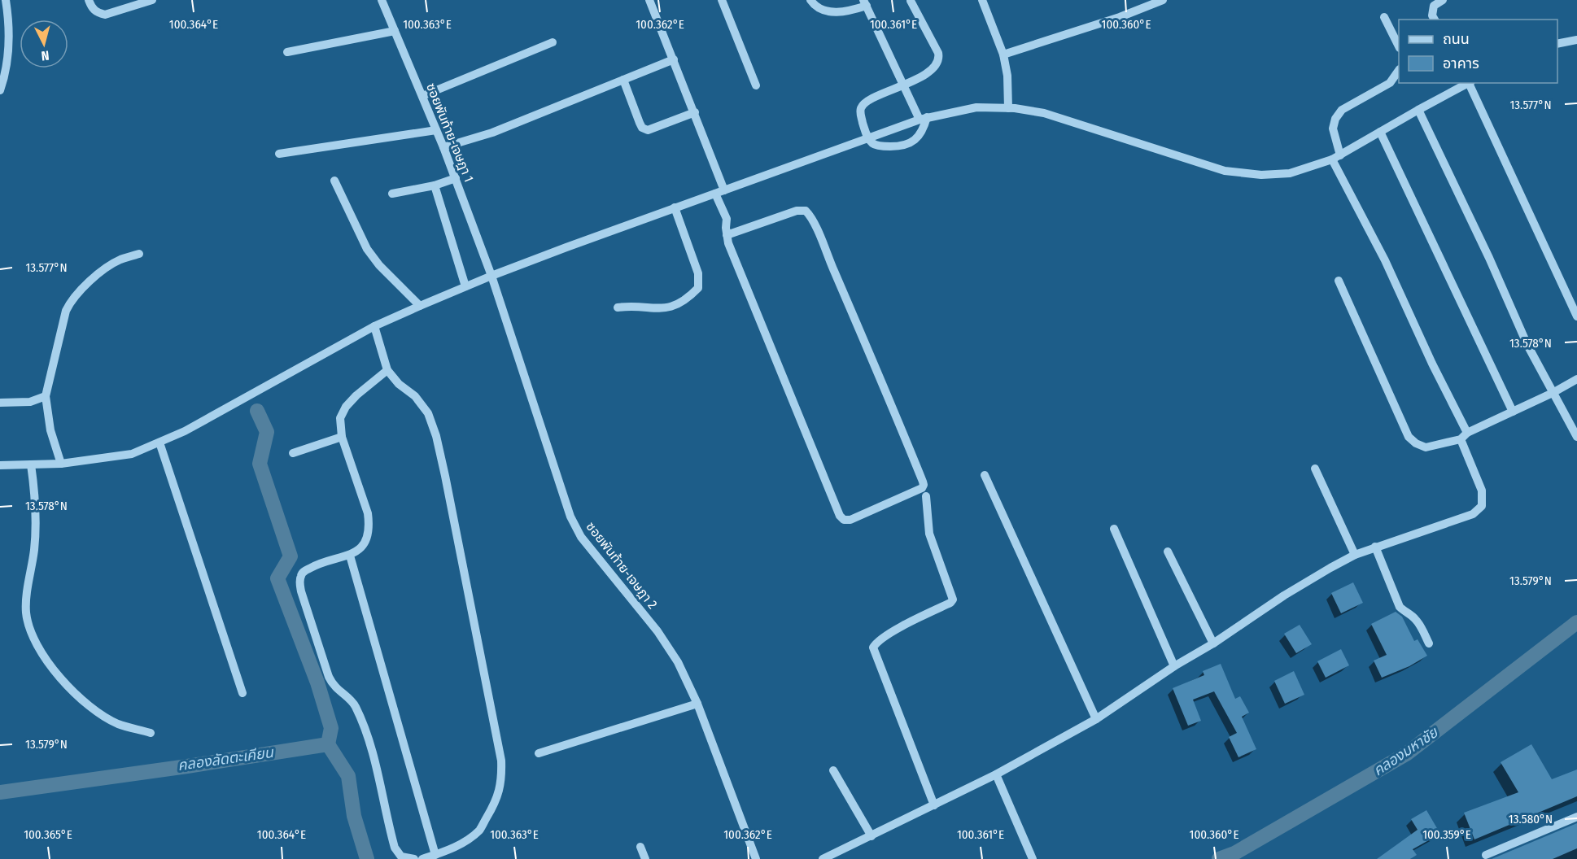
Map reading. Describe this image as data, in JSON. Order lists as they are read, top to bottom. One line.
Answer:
{"streets":{"street":["ซอยพันท้าย-เจษฎา 1","ซอยพันท้าย-เจษฎา 2"]},"crossings":[["ซอยพันท้าย-เจษฎา 1","ซอยพันท้าย-เจษฎา 2"]],"water":["คลองมหาชัย","คลองลัดตะเคียน"],"legend":["ถนน","อาคาร"],"north":"bottom","coordinates":["100.364°E","100.363°E","100.362°E","100.361°E","100.360°E","13.577°N","13.578°N","13.579°N","13.580°N","100.365°E","100.359°E"]}
